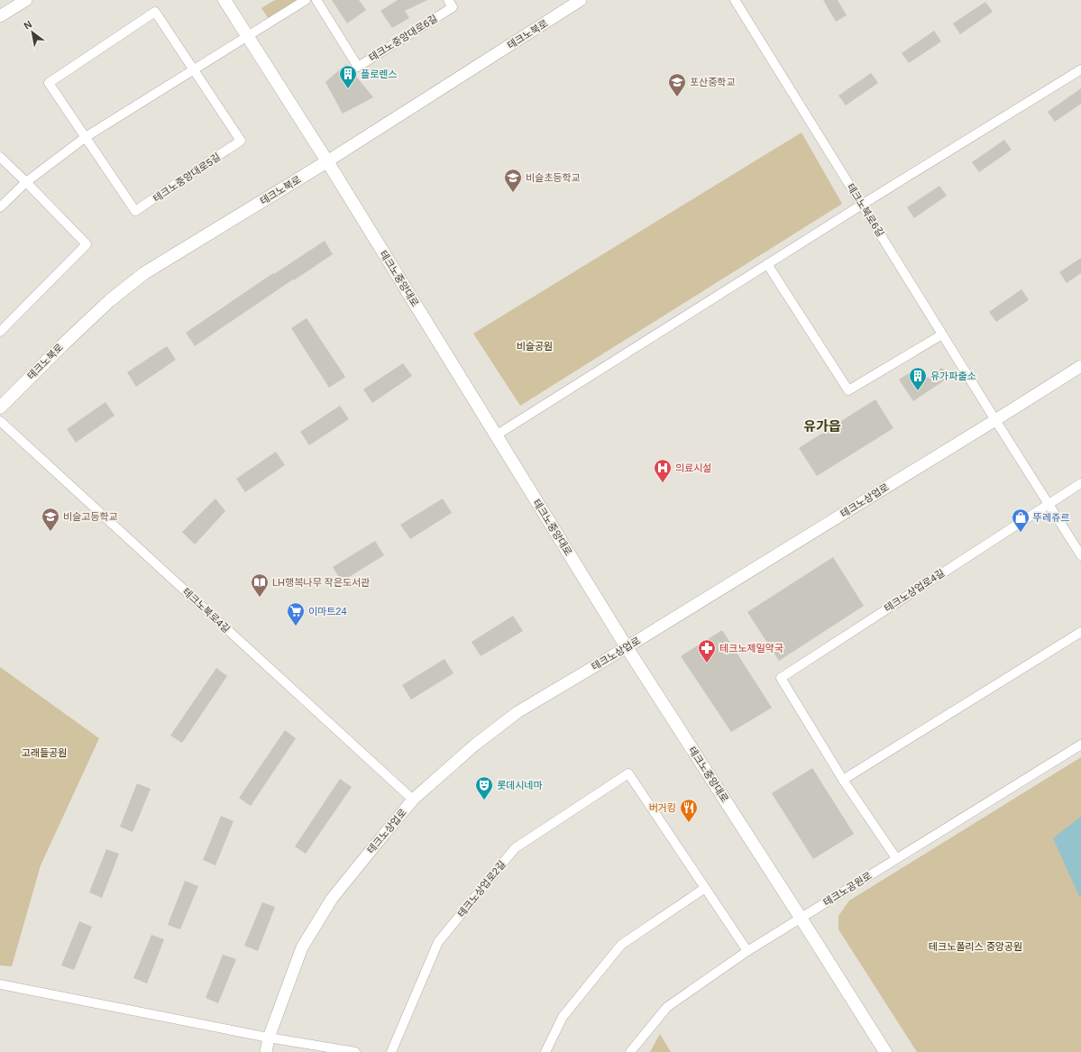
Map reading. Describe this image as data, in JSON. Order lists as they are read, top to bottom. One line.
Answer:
{"streets":{"main road":["테크노북로","테크노중앙대로"],"street":["테크노중앙대로6길","테크노중앙대로5길","테크노북로6길","테크노상업로","테크노상업로4길","테크노북로4길","테크노상업로2길","테크노공원로"]},"crossings":[["테크노북로","테크노중앙대로"],["테크노북로6길","테크노상업로"],["테크노중앙대로","테크노상업로"],["테크노중앙대로","테크노공원로"],["테크노상업로","테크노북로4길"]],"districts":["유가읍"],"parks":["비슬공원","고래들공원","테크노폴리스 중앙공원"],"places":{"building":["플로렌스","유가파출소"],"school or university":["포산중학교","비슬초등학교","비슬고등학교"],"hospital":["의료시설"],"shop":["뚜레쥬르"],"library":["LH행복나무 작은도서관"],"supermarket":["이마트24"],"pharmacy":["테크노제일약국"],"theatre":["롯데시네마"],"restaurant":["버거킹"]},"north":"top left"}
